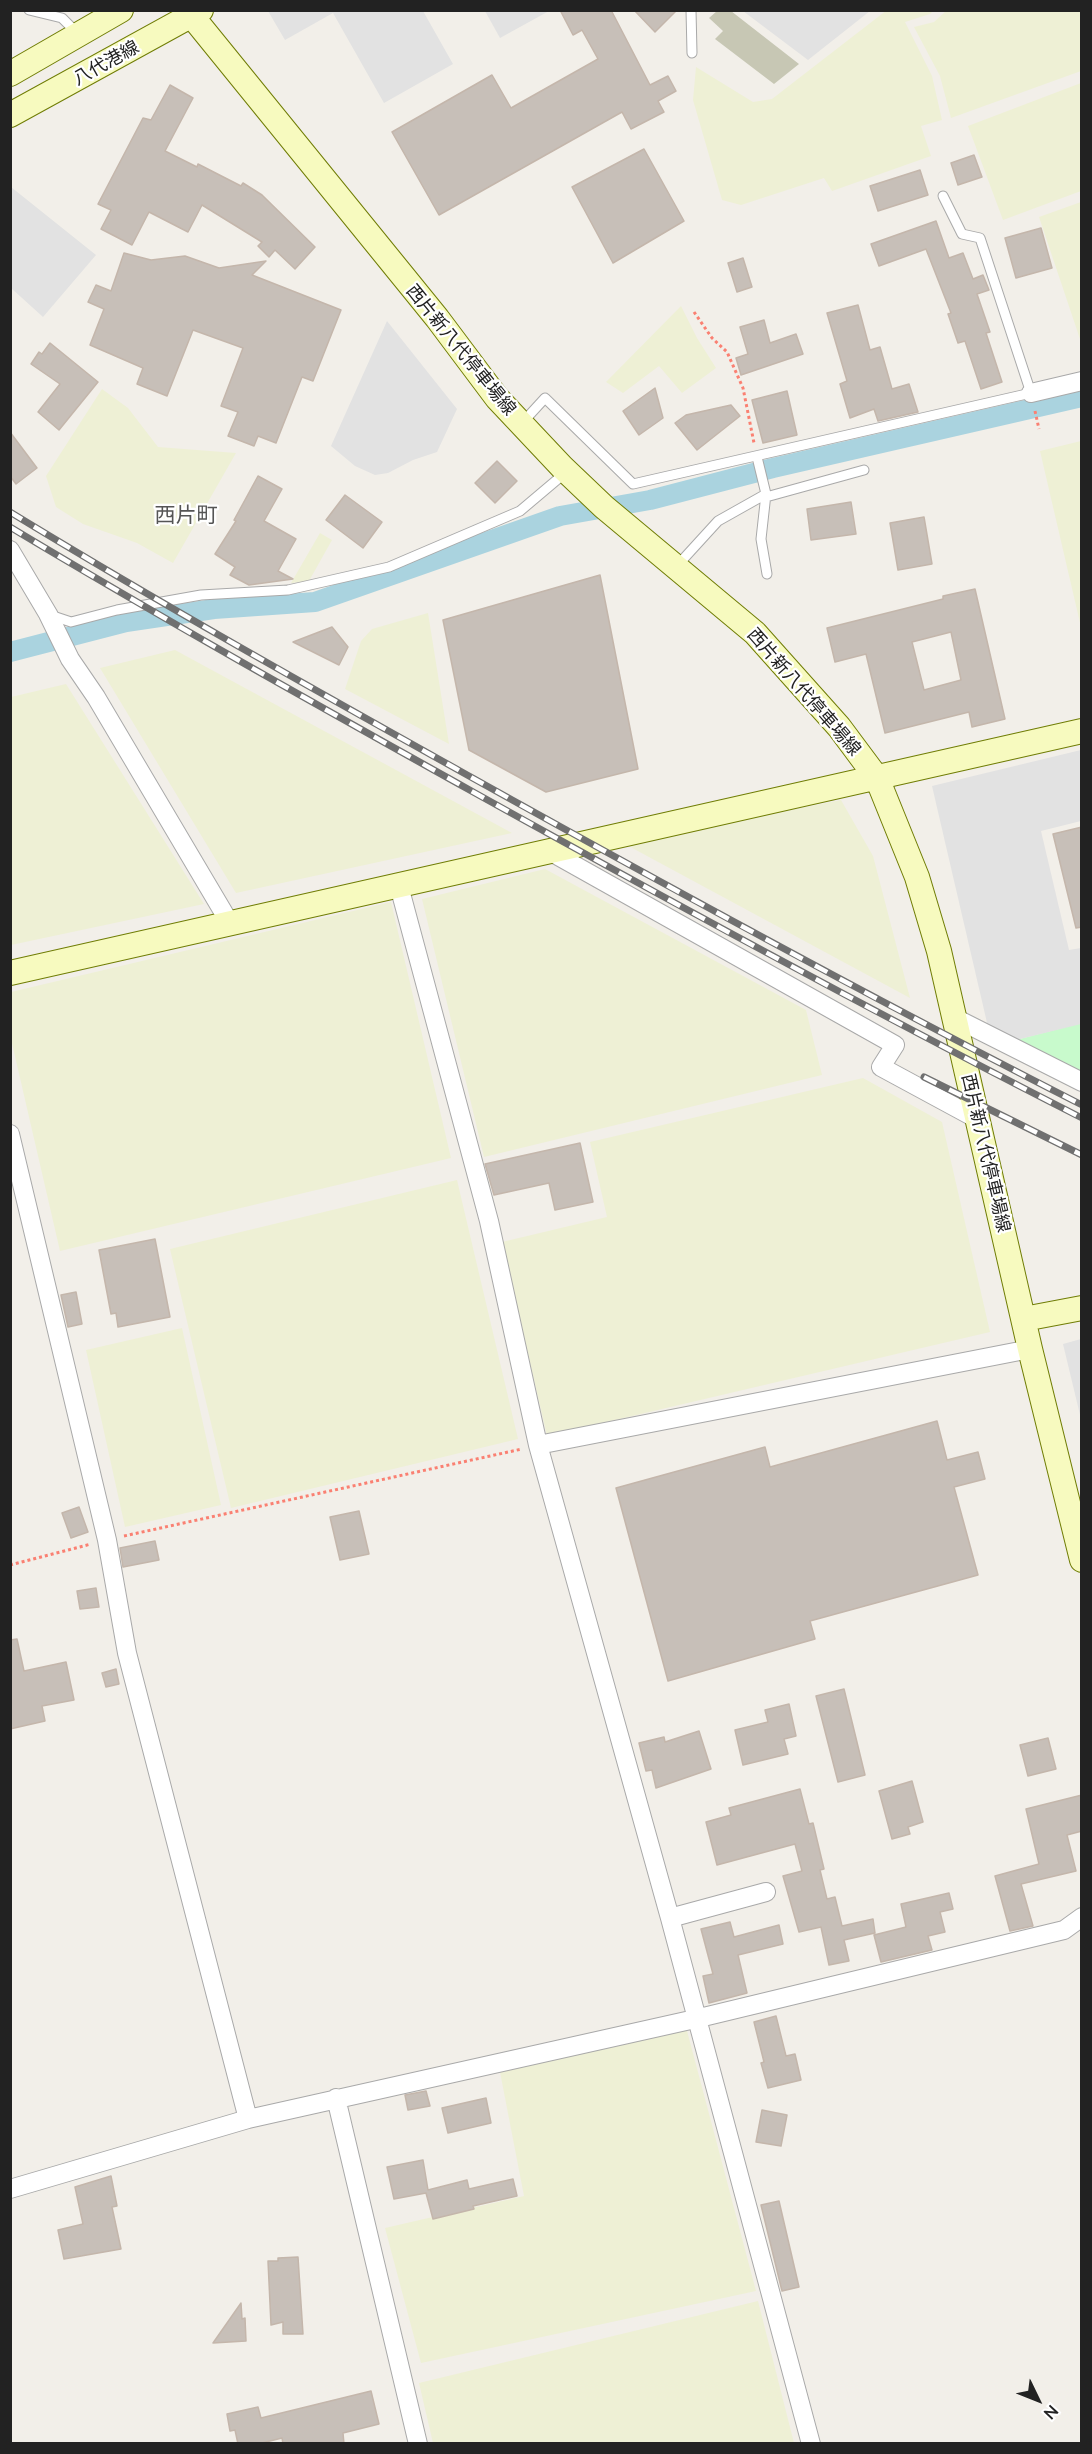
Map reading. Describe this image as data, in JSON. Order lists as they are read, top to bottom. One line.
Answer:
{"streets":{"main road":["八代港線","西片新八代停車場線"]},"crossings":[["八代港線","西片新八代停車場線"]],"districts":["西片町"],"north":"bottom right"}
